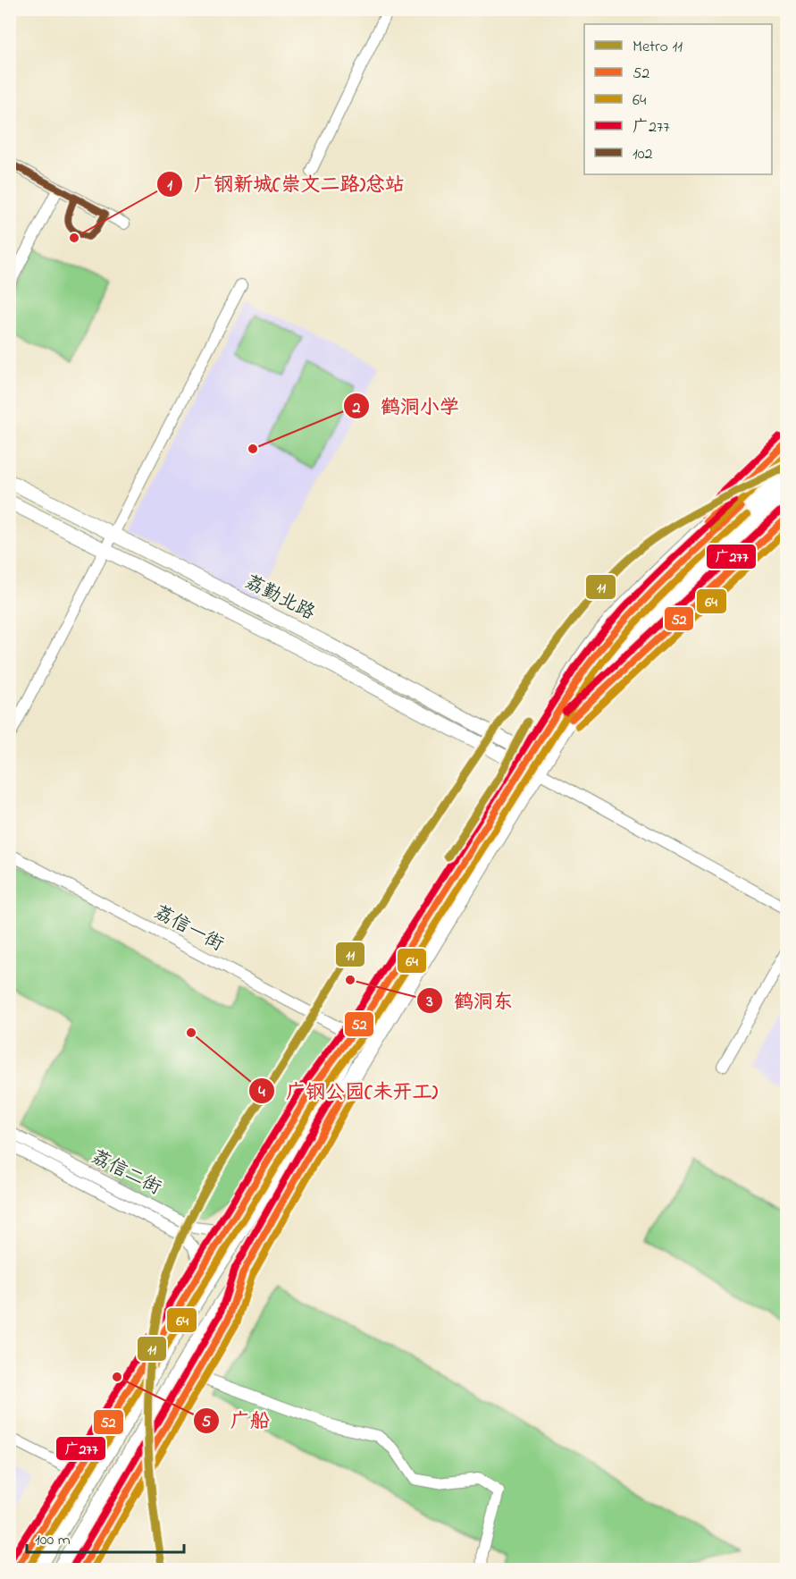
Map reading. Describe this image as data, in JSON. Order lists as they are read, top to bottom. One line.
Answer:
{"streets":{"main road":["荔勤北路"],"street":["荔信一街","荔信二街"]},"places":["广钢新城(崇文二路)总站","鹤洞小学","鹤洞东","广钢公园(未开工)","广船"],"lines":["transit line 102","transit line 广277","transit line 52","transit line 64","metro line 11"],"legend":["Metro 11","52","64","广277","102"],"scale_bar":"100 m"}
